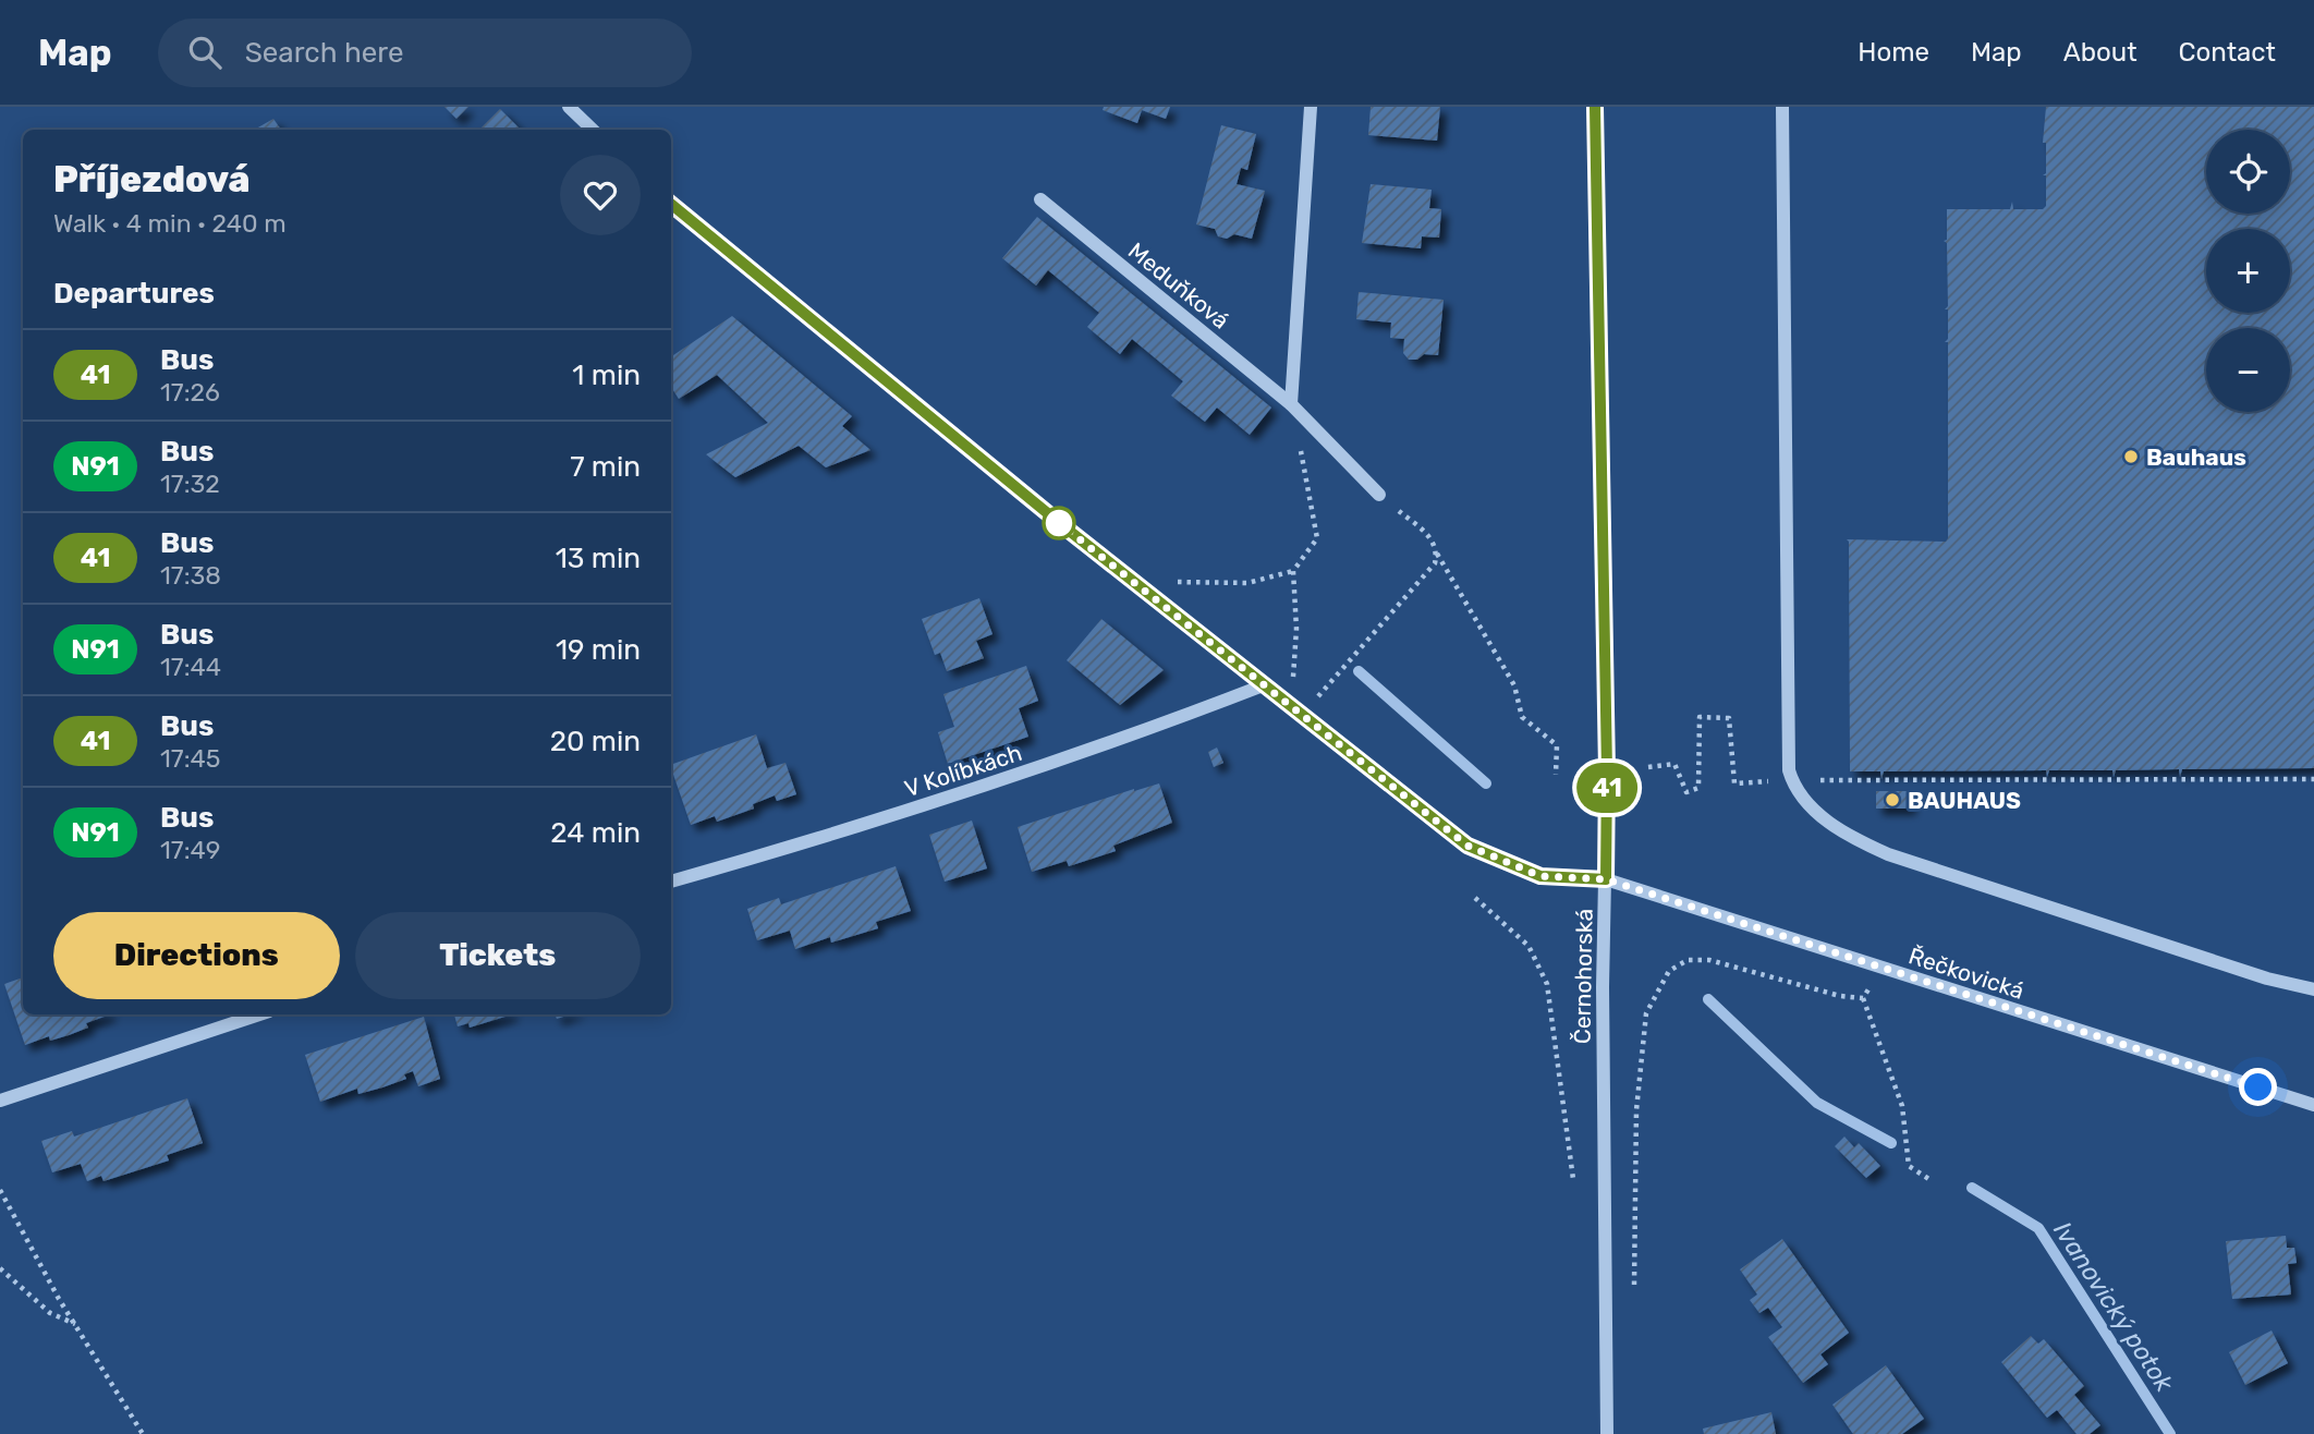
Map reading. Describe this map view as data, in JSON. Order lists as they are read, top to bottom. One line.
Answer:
{"streets":{"street":["Meduňková","V Kolíbkách","Řečkovická","Černohorská"]},"crossings":[["V Kolíbkách","Řečkovická"],["Řečkovická","Černohorská"]],"water":["Ivanovický potok"],"places":["Bauhaus","BAUHAUS"],"lines":["bus line 41"],"page":{"header":"Map","search":"Search here","nav":["Home","Map","About","Contact"],"on_map":"41","map_buttons":["+","−"],"heading":[["Příjezdová","Walk · 4 min · 240 m"],"Departures"],"list":[{"mark":"41","name":"Bus","note":"17:26","value":"1 min"},{"mark":"N91","name":"Bus","note":"17:32","value":"7 min"},{"mark":"41","name":"Bus","note":"17:38","value":"13 min"},{"mark":"N91","name":"Bus","note":"17:44","value":"19 min"},{"mark":"41","name":"Bus","note":"17:45","value":"20 min"},{"mark":"N91","name":"Bus","note":"17:49","value":"24 min"}],"buttons":["Directions","Tickets"]}}
